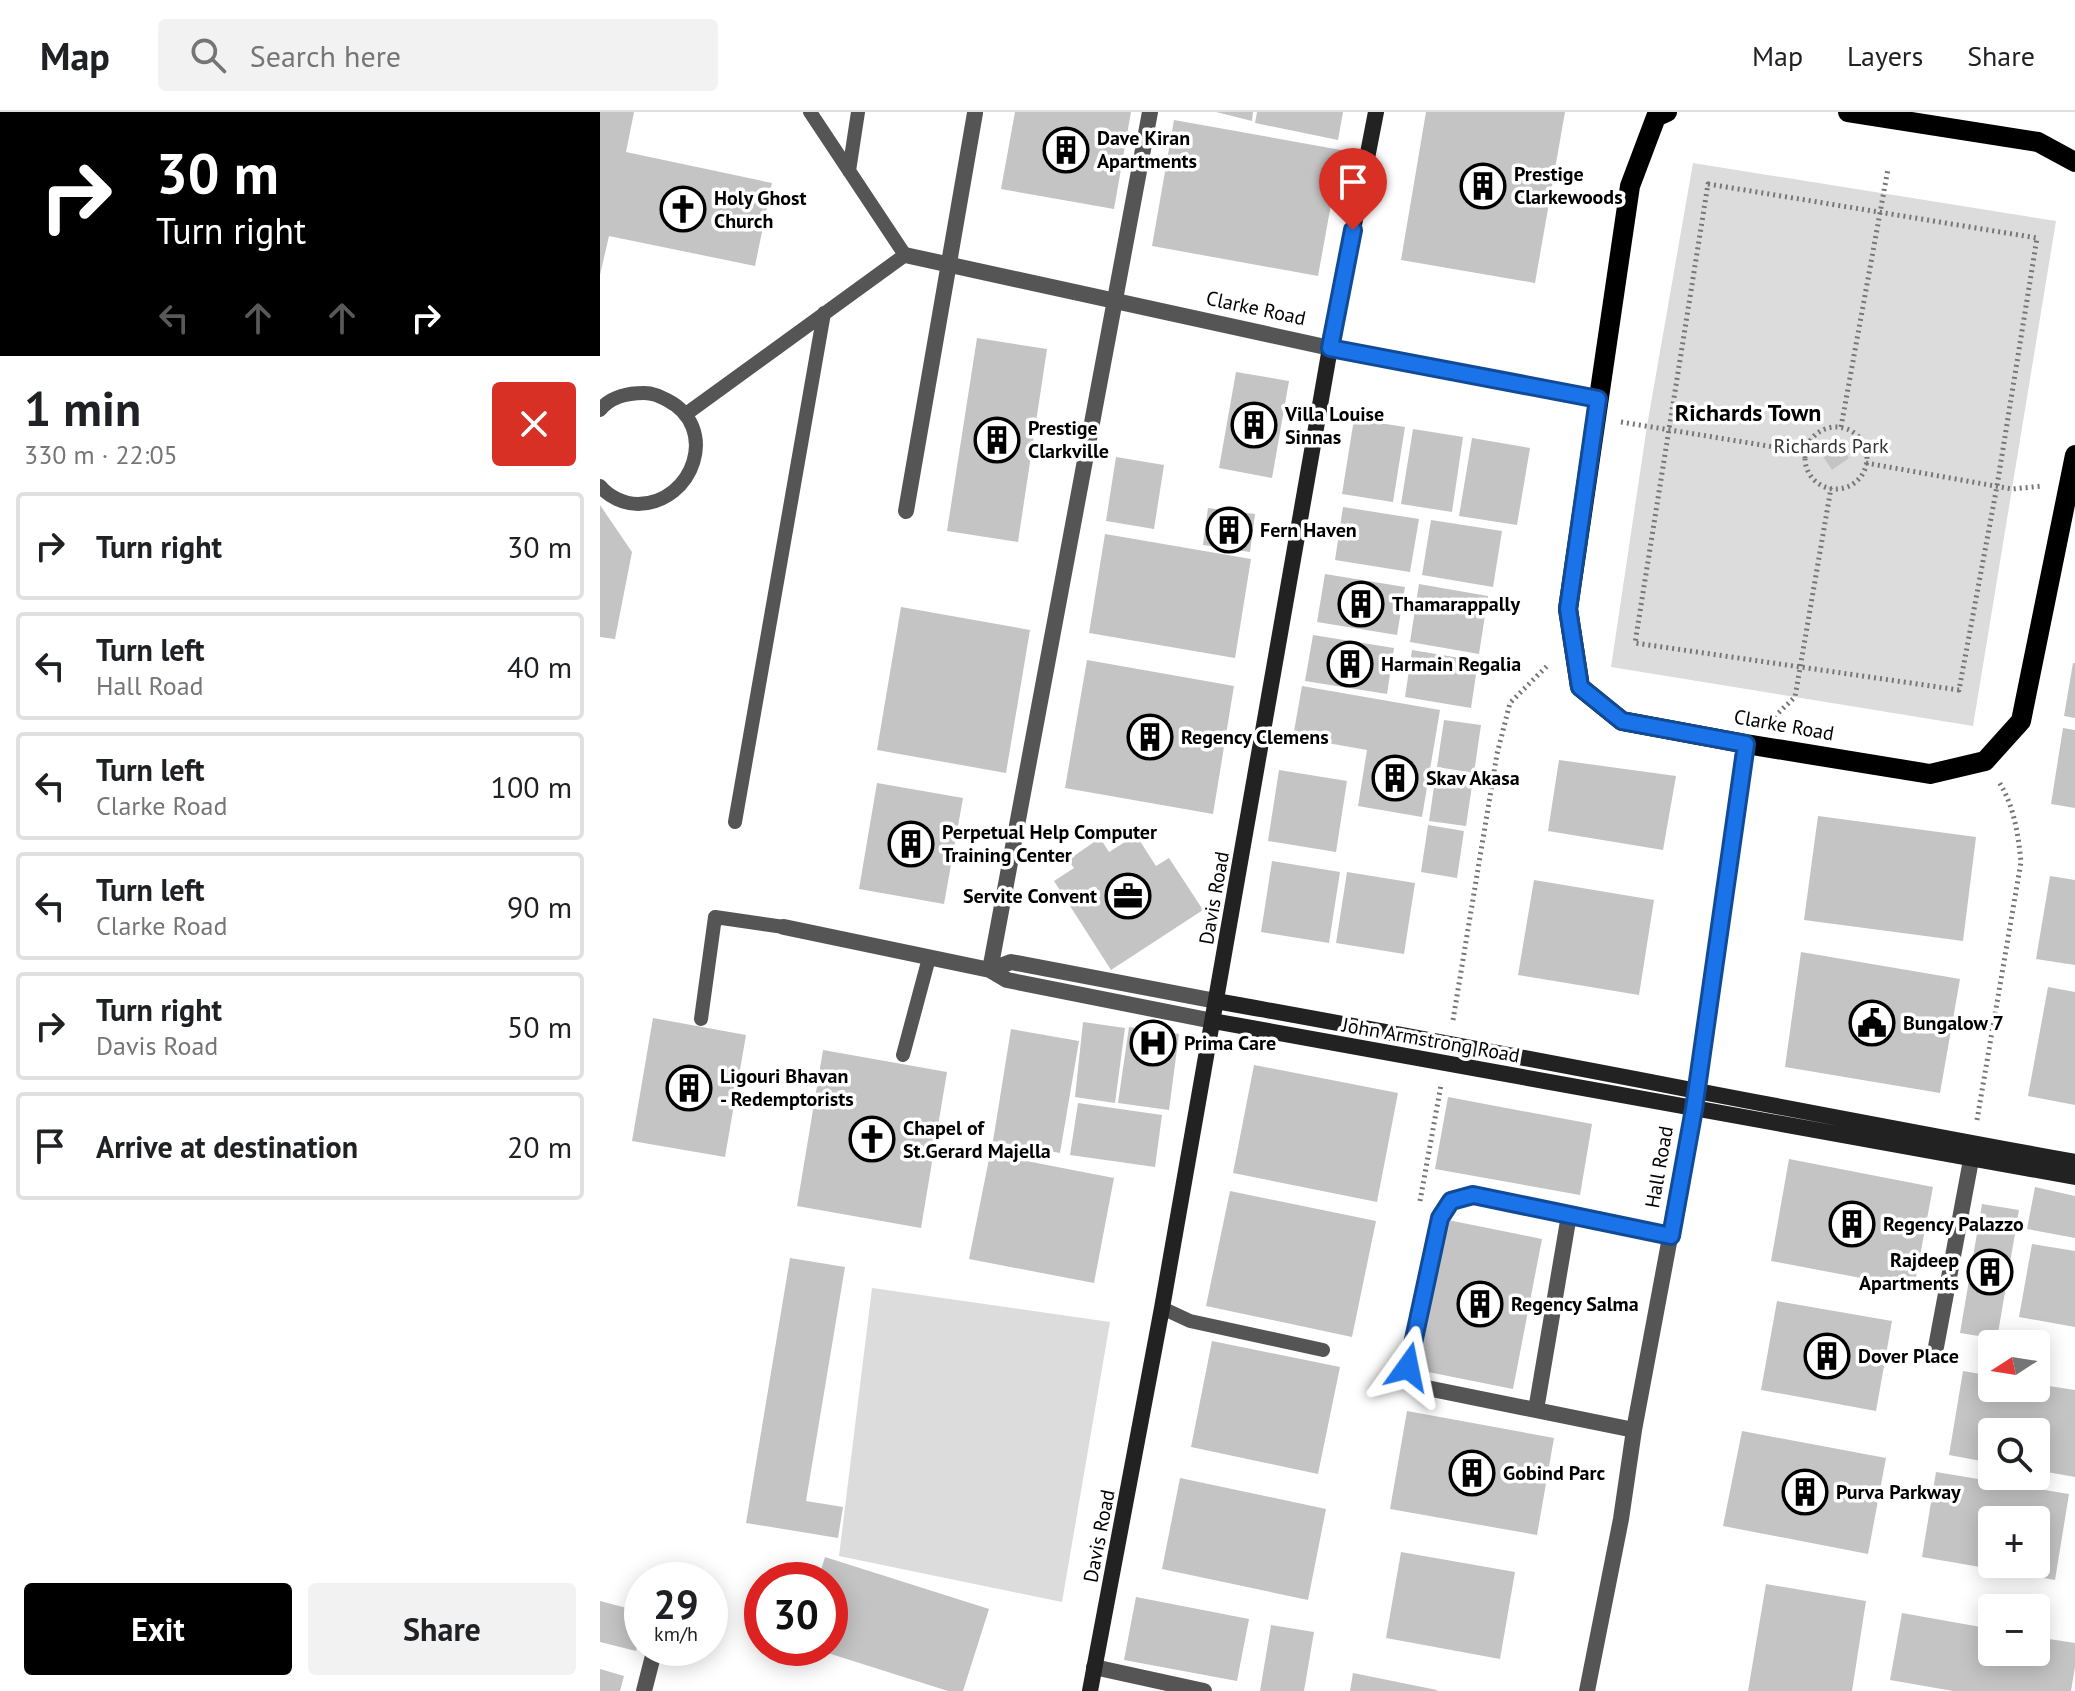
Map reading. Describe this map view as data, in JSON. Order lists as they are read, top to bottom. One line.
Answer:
{"streets":{"main road":["Clarke Road"],"street":["Davis Road","John Armstrong Road","Hall Road"]},"crossings":[["Clarke Road","Davis Road"],["Clarke Road","Hall Road"],["Davis Road","John Armstrong Road"],["John Armstrong Road","Hall Road"]],"districts":["Richards Town"],"parks":["Richards Park"],"places":{"building":["Dave Kiran Apartments","Prestige Clarkewoods","Villa Louise Sinnas","Prestige Clarkville","Fern Haven","Thamarappally","Harmain Regalia","Regency Clemens","Skav Akasa","Perpetual Help Computer Training Center","Ligouri Bhavan - Redemptorists","Regency Palazzo","Rajdeep Apartments","Regency Salma","Dover Place","Gobind Parc","Purva Parkway"],"church":["Holy Ghost Church","Chapel of St.Gerard Majella"],"office":["Servite Convent"],"public building":["Bungalow 7"],"hospital":["Prima Care"]},"north":"left","page":{"header":"Map","search":"Search here","nav":["Map","Layers","Share"],"turn":["30 m","Turn right"],"heading":["1 min","330 m · 22:05"],"list":[{"name":"Turn right","value":"30 m"},{"name":"Turn left","note":"Hall Road","value":"40 m"},{"name":"Turn left","note":"Clarke Road","value":"100 m"},{"name":"Turn left","note":"Clarke Road","value":"90 m"},{"name":"Turn right","note":"Davis Road","value":"50 m"},{"name":"Arrive at destination","value":"20 m"}],"map_buttons":["+","−"],"speed":"29 km/h","limit":"30","buttons":["Exit","Share"]}}
